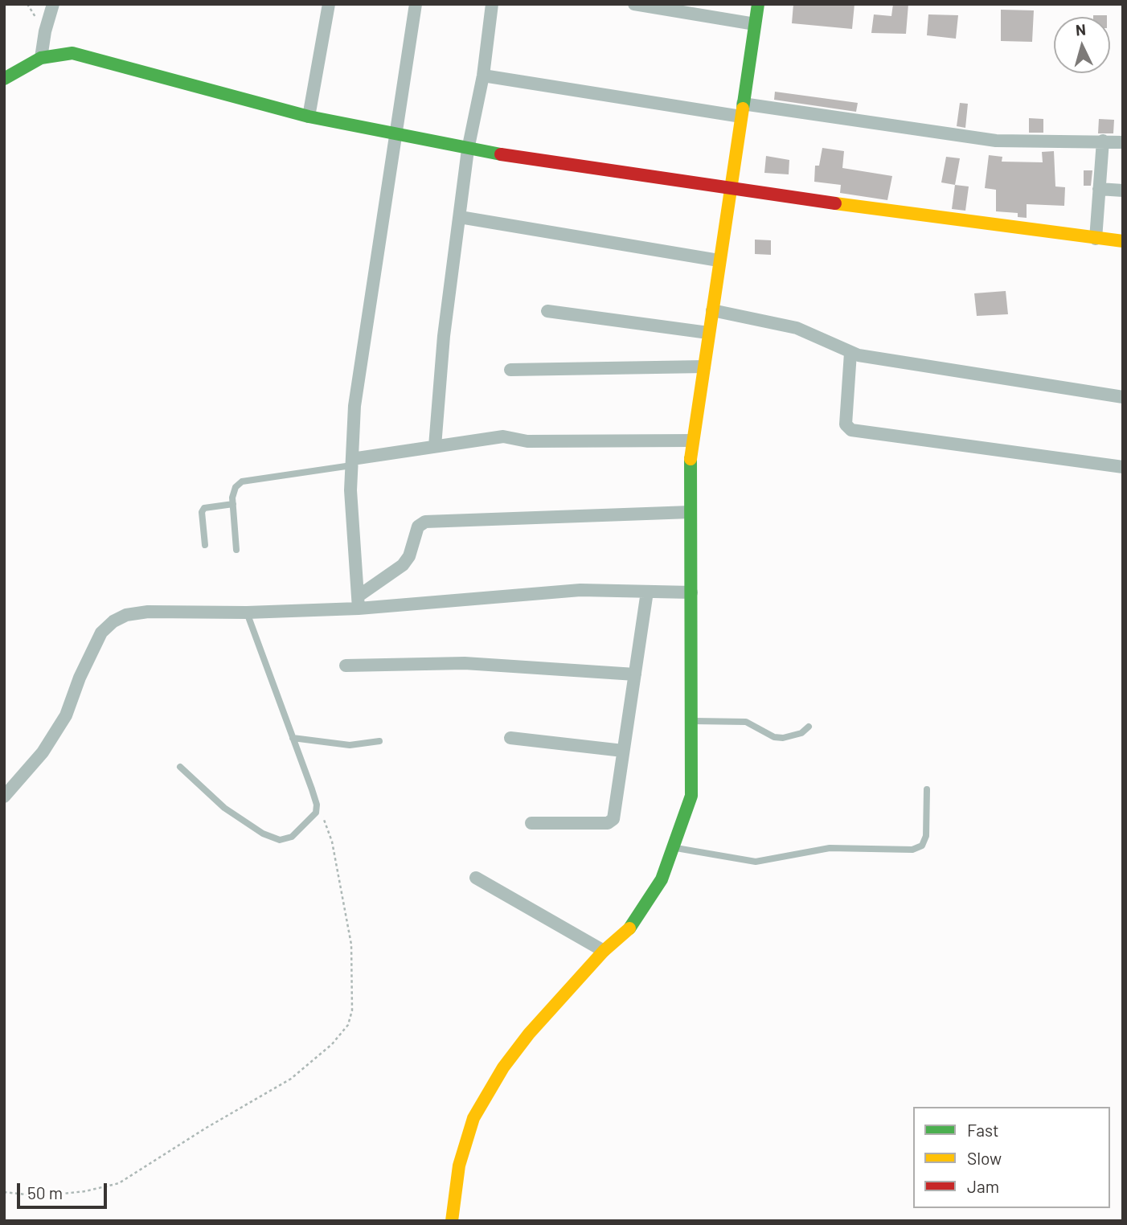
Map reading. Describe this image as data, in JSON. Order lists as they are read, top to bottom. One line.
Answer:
{"legend":["Fast","Slow","Jam"],"scale_bar":"50 m","north":"top"}
